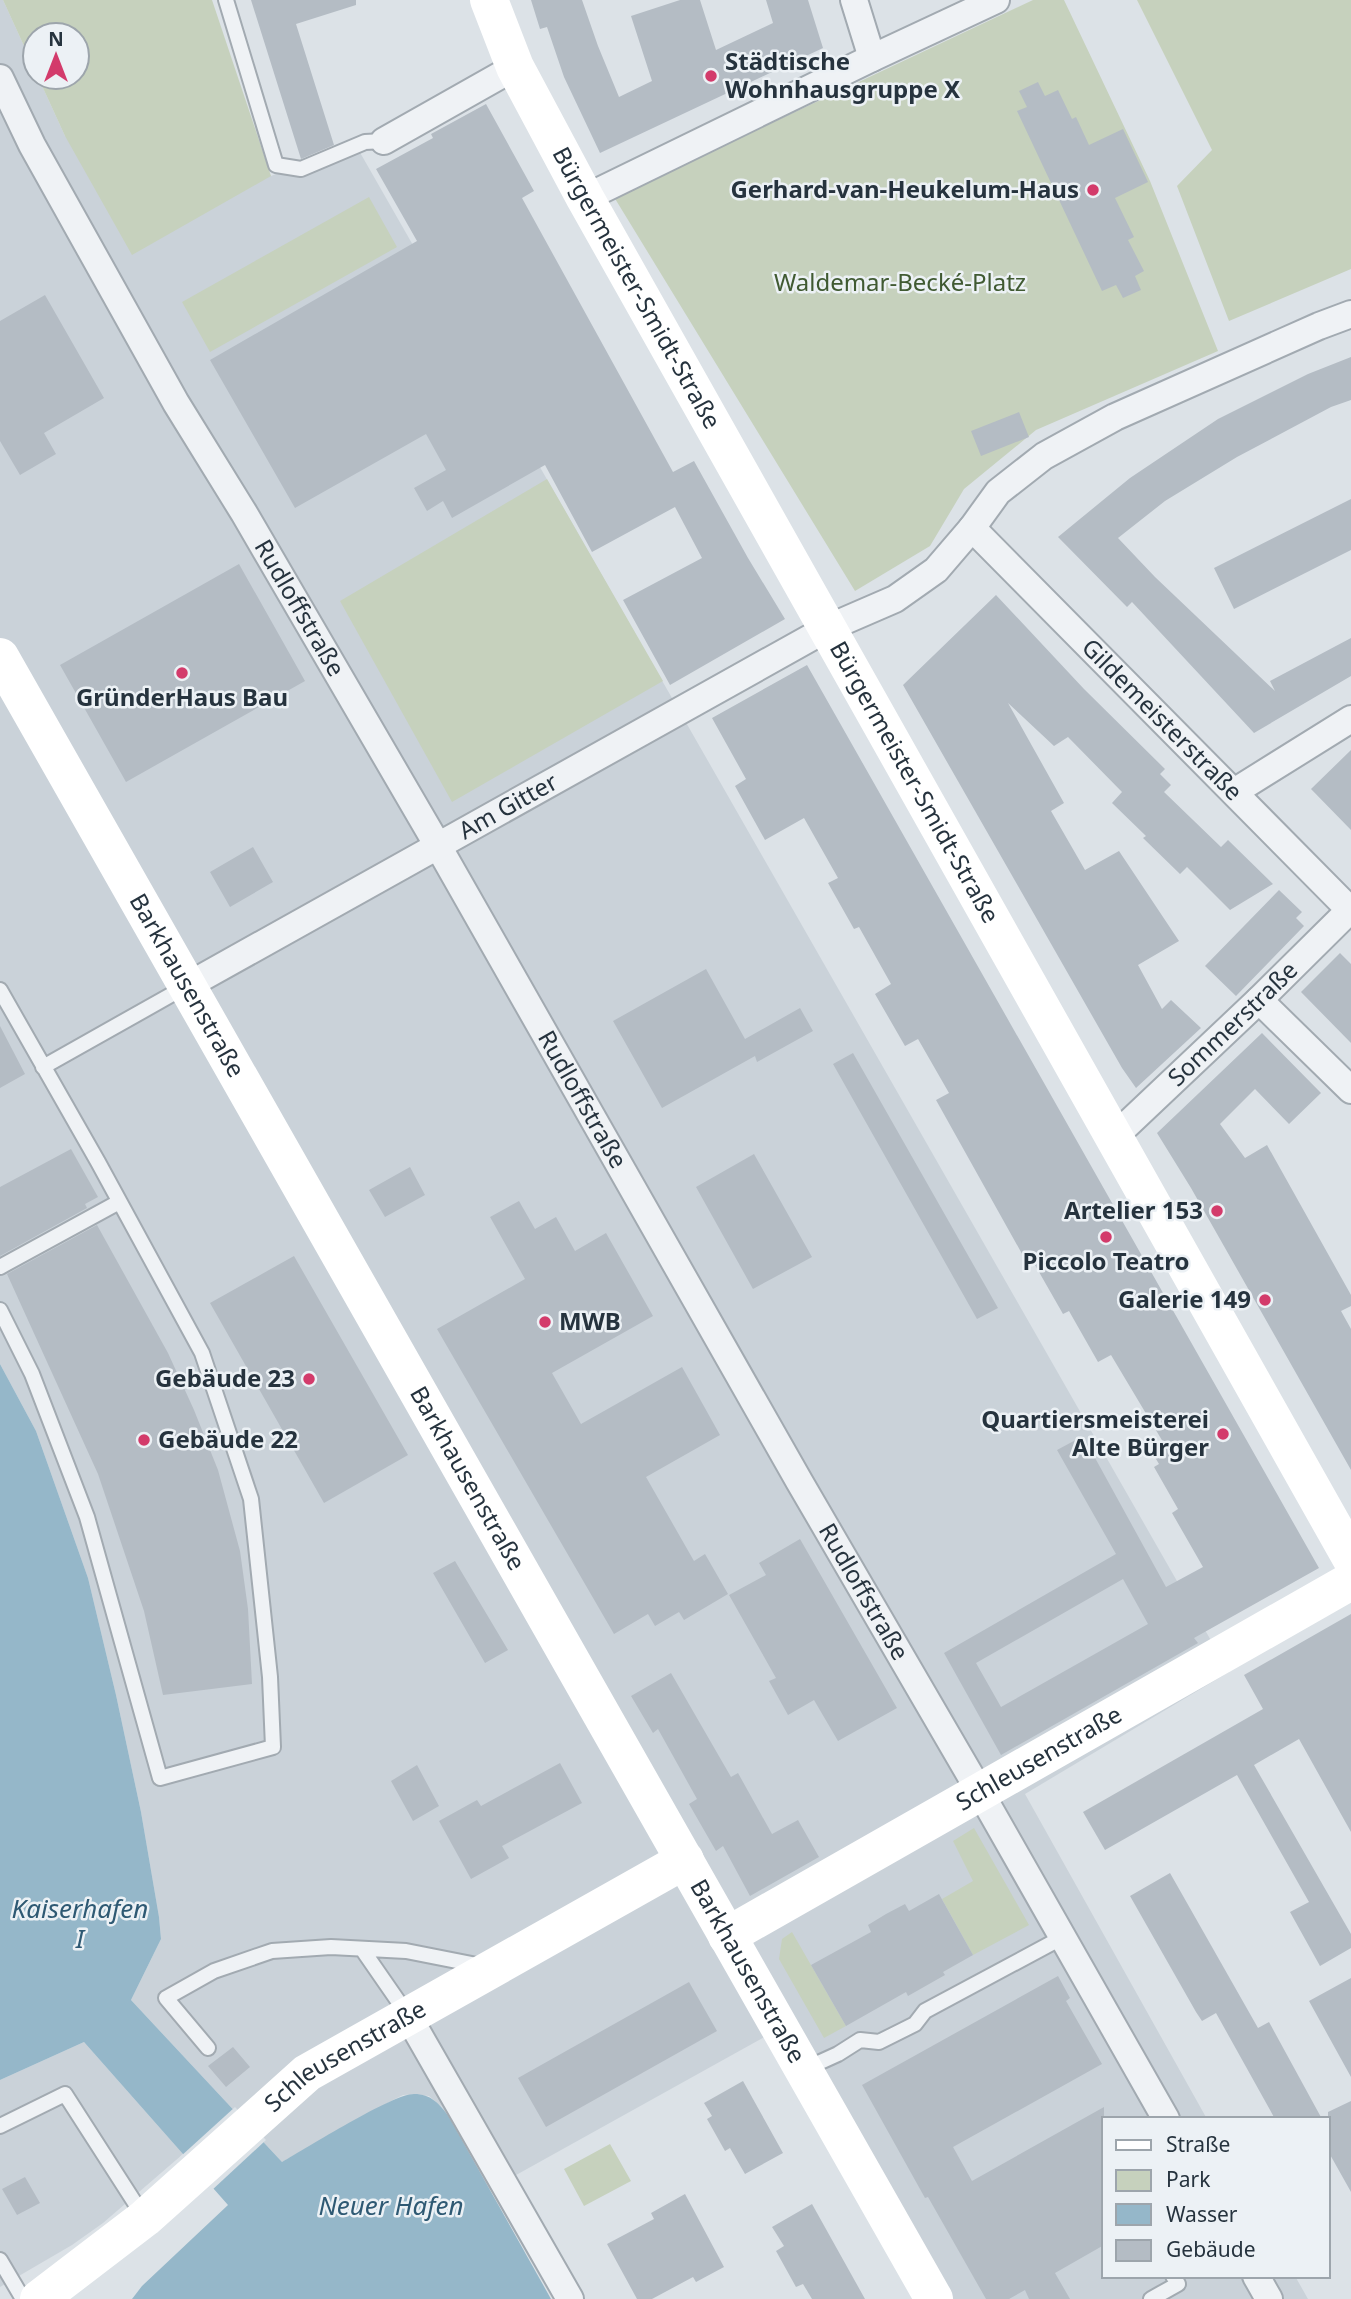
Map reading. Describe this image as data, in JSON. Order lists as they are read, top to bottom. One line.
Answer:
{"streets":{"street":["Bürgermeister-Smidt-Straße","Rudloffstraße","Gildemeisterstraße","Am Gitter","Barkhausenstraße","Sommerstraße","Schleusenstraße"]},"crossings":[["Bürgermeister-Smidt-Straße","Am Gitter"],["Bürgermeister-Smidt-Straße","Sommerstraße"],["Rudloffstraße","Am Gitter"],["Rudloffstraße","Schleusenstraße"],["Gildemeisterstraße","Sommerstraße"],["Am Gitter","Barkhausenstraße"],["Barkhausenstraße","Schleusenstraße"]],"water":["Kaiserhafen I","Neuer Hafen"],"parks":["Waldemar-Becké-Platz"],"places":["Städtische Wohnhausgruppe X","Gerhard-van-Heukelum-Haus","GründerHaus Bau","Artelier 153","Piccolo Teatro","Galerie 149","MWB","Gebäude 23","Quartiersmeisterei Alte Bürger","Gebäude 22"],"legend":["Straße","Park","Wasser","Gebäude"],"north":"top"}
